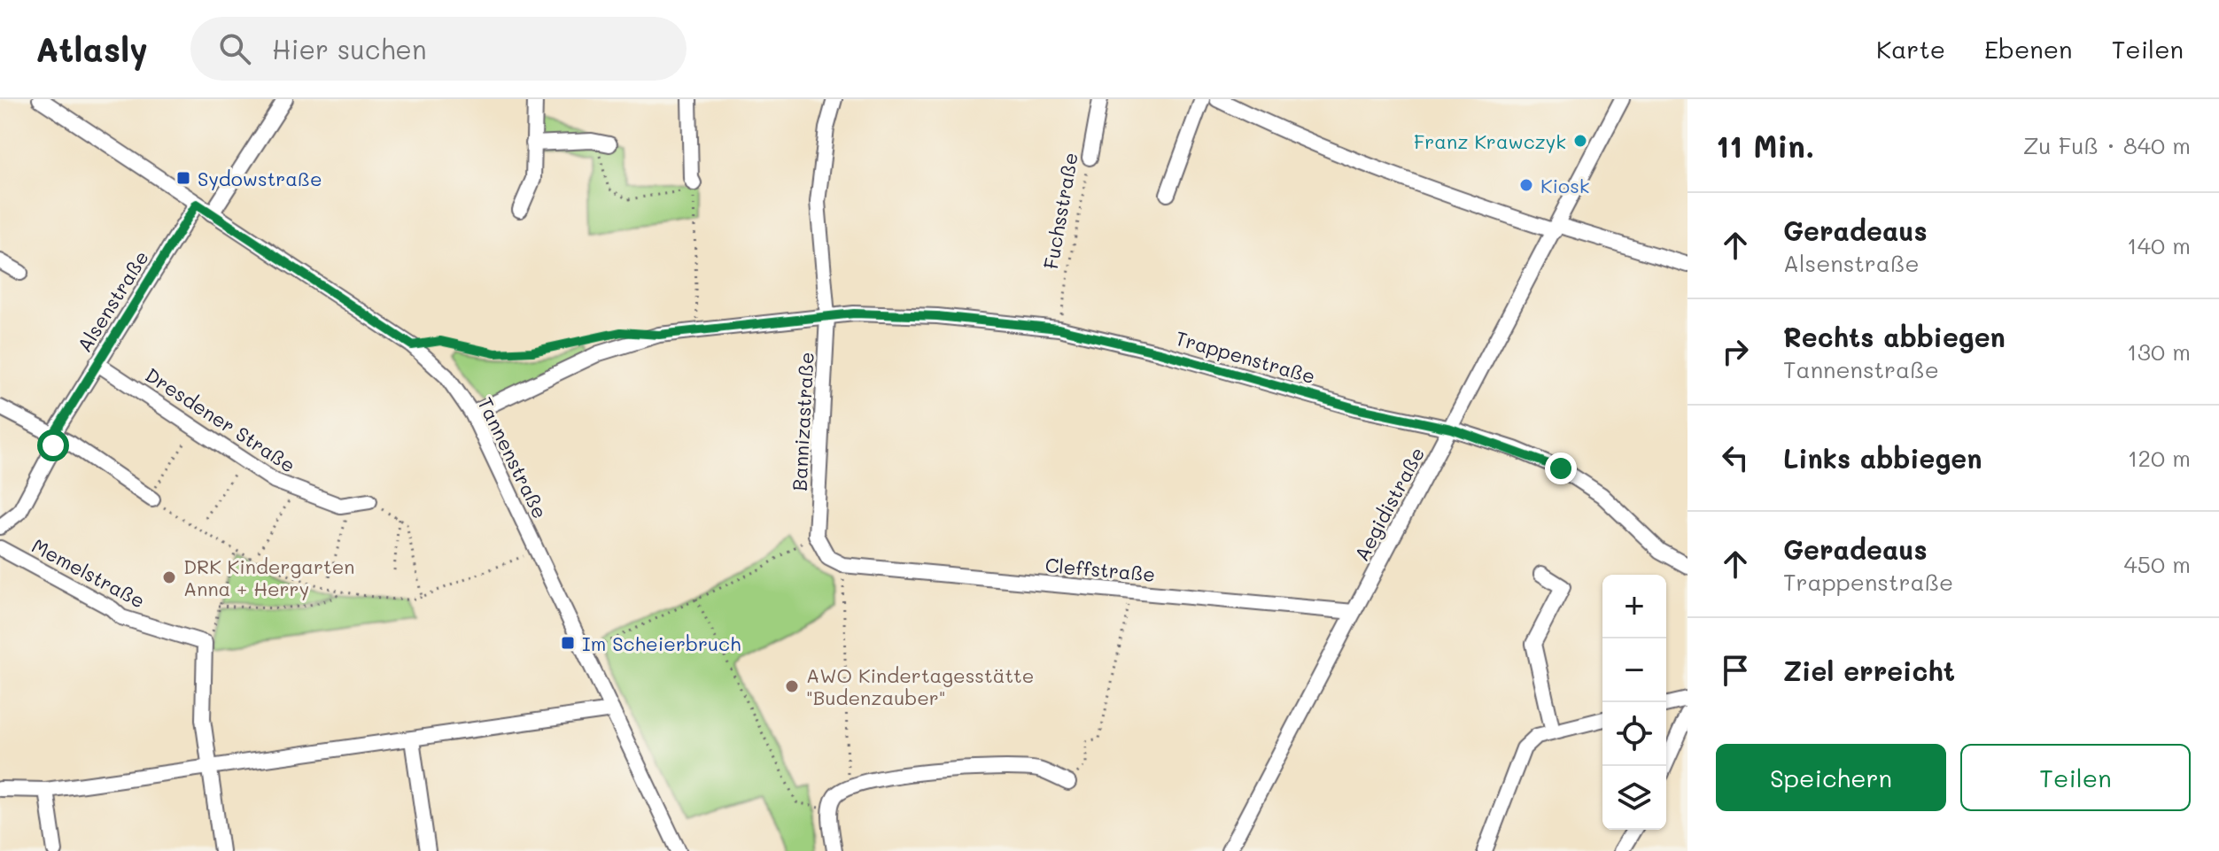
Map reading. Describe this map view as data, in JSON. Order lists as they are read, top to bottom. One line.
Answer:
{"streets":{"street":["Fuchsstraße","Alsenstraße","Trappenstraße","Dresdener Straße","Bannizastraße","Tannenstraße","Aegidistraße","Cleffstraße","Memelstraße"]},"crossings":[["Fuchsstraße","Trappenstraße"],["Alsenstraße","Dresdener Straße"],["Alsenstraße","Tannenstraße"],["Trappenstraße","Bannizastraße"],["Trappenstraße","Tannenstraße"],["Trappenstraße","Aegidistraße"],["Aegidistraße","Cleffstraße"]],"places":{"other":["Franz Krawczyk","Kiosk","DRK Kindergarten Anna + Herry","AWO Kindertagesstätte \"Budenzauber\""],"transit":["Sydowstraße","Im Scheierbruch"]},"page":{"header":"Atlasly","search":"Hier suchen","nav":["Karte","Ebenen","Teilen"],"heading":["11 Min.","Zu Fuß · 840 m"],"list":[["Geradeaus","Alsenstraße","140 m"],["Rechts abbiegen","Tannenstraße","130 m"],["Links abbiegen","120 m"],["Geradeaus","Trappenstraße","450 m"],"Ziel erreicht"],"map_buttons":["+","−"],"buttons":["Speichern","Teilen"]}}
